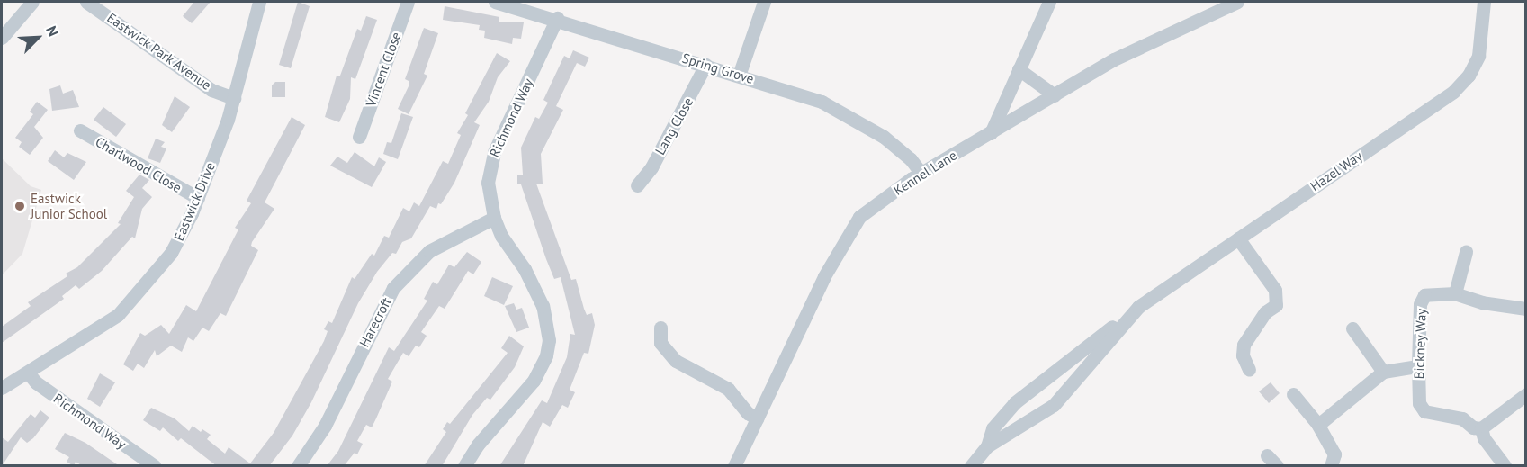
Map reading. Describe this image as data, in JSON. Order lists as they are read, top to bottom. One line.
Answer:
{"streets":{"street":["Eastwick Park Avenue","Spring Grove","Vincent Close","Richmond Way","Lang Close","Charlwood Close","Hazel Way","Kennel Lane","Eastwick Drive","Harecroft","Bickney Way"]},"crossings":[["Eastwick Park Avenue","Eastwick Drive"],["Spring Grove","Richmond Way"],["Spring Grove","Lang Close"],["Spring Grove","Kennel Lane"],["Richmond Way","Eastwick Drive"],["Richmond Way","Harecroft"],["Charlwood Close","Eastwick Drive"]],"places":["Eastwick Junior School"],"north":"top right"}
